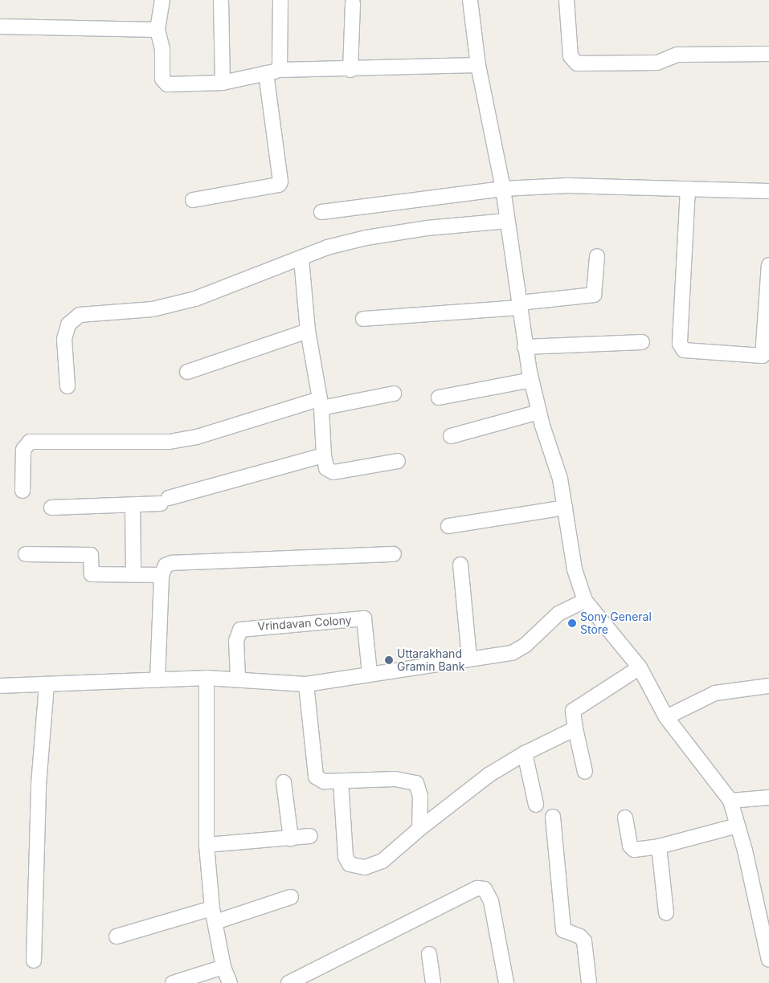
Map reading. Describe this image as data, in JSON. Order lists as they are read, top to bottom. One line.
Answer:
{"streets":{"street":["Vrindavan Colony"]},"places":["Sony General Store","Uttarakhand Gramin Bank"]}
